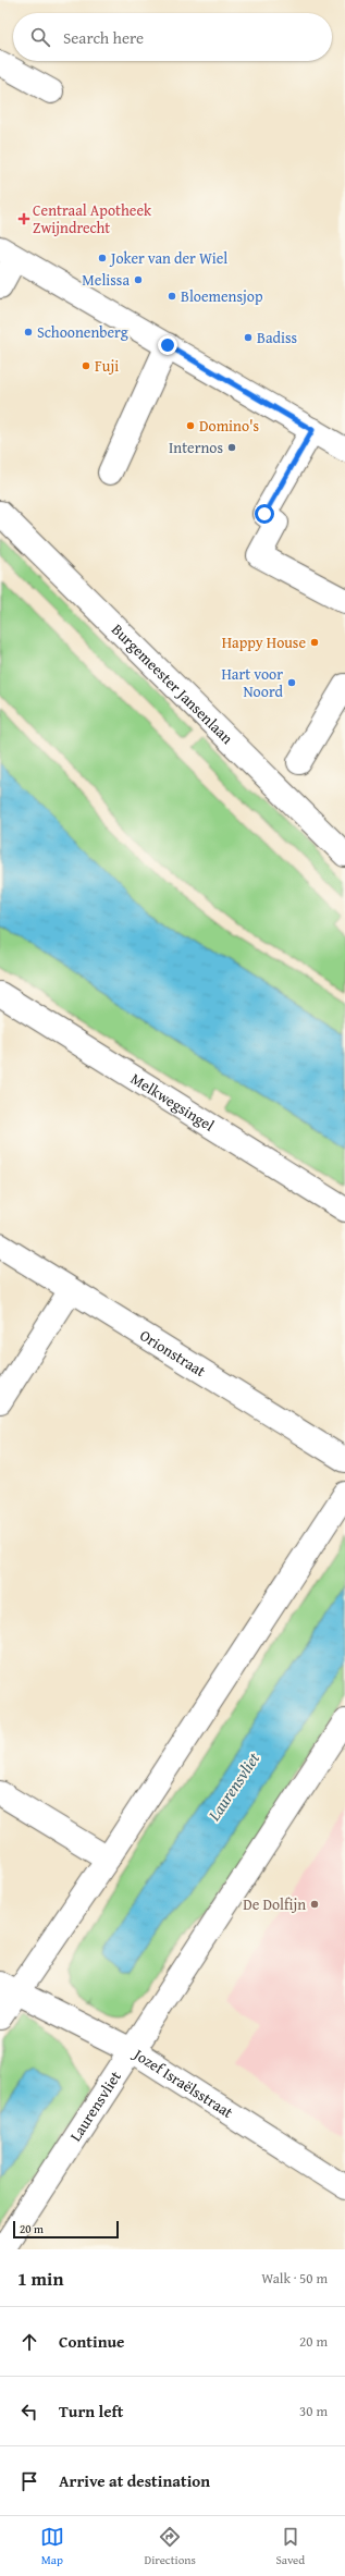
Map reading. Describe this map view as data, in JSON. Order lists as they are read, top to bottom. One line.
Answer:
{"streets":{"street":["Burgemeester Jansenlaan","Melkwegsingel","Orionstraat","Jozef Israëlsstraat","Laurensvliet"]},"crossings":[["Jozef Israëlsstraat","Laurensvliet"]],"water":["Laurensvliet"],"places":{"health":["Centraal Apotheek Zwijndrecht"],"other":["Joker van der Wiel","Melissa","Bloemensjop","Schoonenberg","Badiss","Fuji","Domino's","Internos","Happy House","Hart voor Noord","De Dolfijn"]},"scale_bar":"20 m","page":{"search":"Search here","scale":"20 m","heading":["1 min","Walk · 50 m"],"list":[["Continue","20 m"],["Turn left","30 m"],"Arrive at destination"],"nav":["Map","Directions","Saved"]}}
